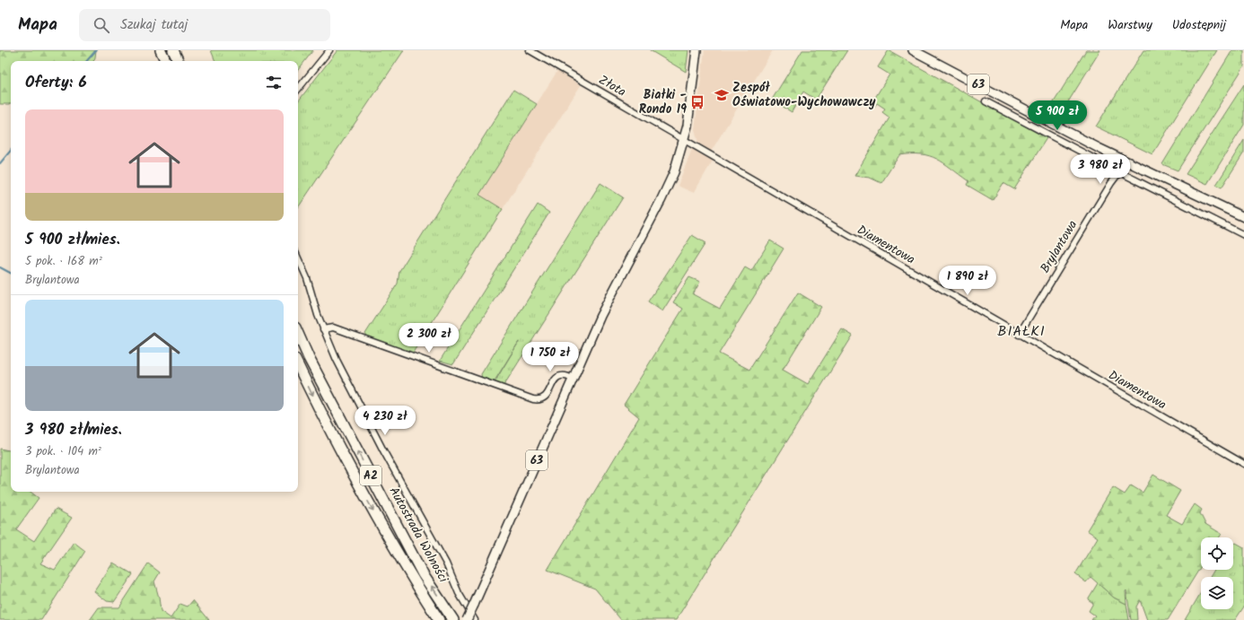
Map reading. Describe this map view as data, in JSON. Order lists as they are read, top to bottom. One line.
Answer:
{"streets":{"highway":["A2","Autostrada Wolności"],"main road":["63"],"street":["Złota","Diamentowa","Brylantowa"]},"crossings":[["63","Złota"],["63","Diamentowa"],["Złota","Diamentowa"],["Diamentowa","Brylantowa"]],"districts":["BIAŁKI"],"places":{"school or university":["Zespół Oświatowo-Wychowawczy"],"bus stop":["Białki - Rondo 19"]},"page":{"header":"Mapa","search":"Szukaj tutaj","nav":["Mapa","Warstwy","Udostępnij"],"heading":"Oferty: 6","price":["5 900 zł","3 980 zł","1 890 zł","2 300 zł","1 750 zł","4 230 zł"],"list":[{"name":"5 900 zł/mies.","note":"5 pok. · 168 m² · Brylantowa"},{"name":"3 980 zł/mies.","note":"3 pok. · 104 m² · Brylantowa"}]}}
